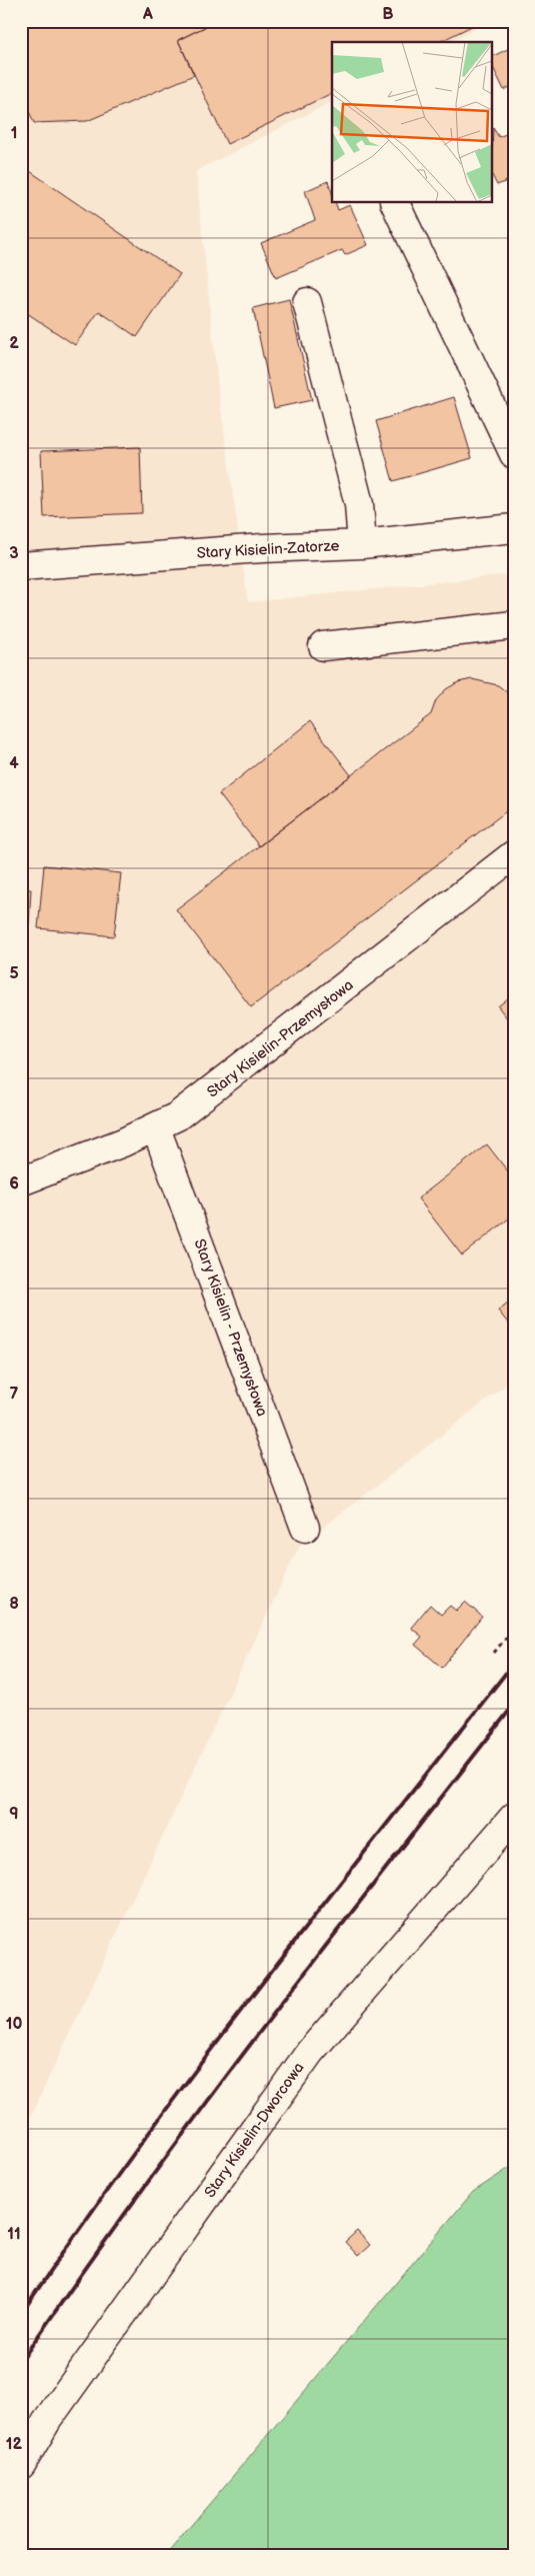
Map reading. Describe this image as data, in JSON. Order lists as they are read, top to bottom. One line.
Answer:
{"streets":{"street":["Stary Kisielin-Zatorze","Stary Kisielin-Przemysłowa","Stary Kisielin - Przemysłowa","Stary Kisielin-Dworcowa"]},"crossings":[["Stary Kisielin-Przemysłowa","Stary Kisielin - Przemysłowa"]],"grid":{"columns":["A","B"],"rows":["1","2","3","4","5","6","7","8","9","10","11","12"]}}
